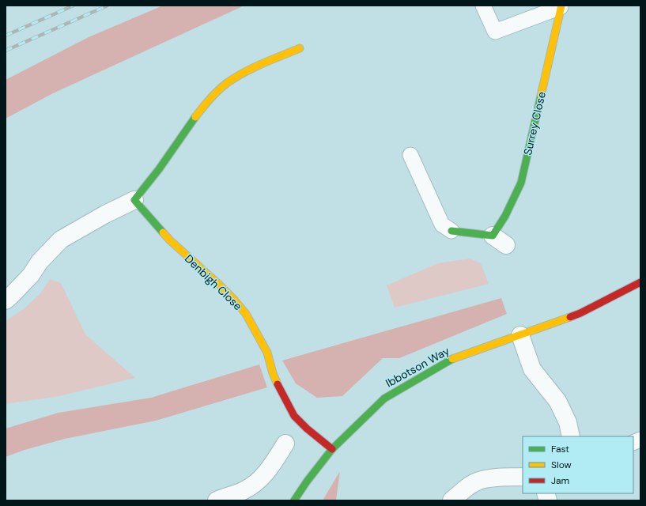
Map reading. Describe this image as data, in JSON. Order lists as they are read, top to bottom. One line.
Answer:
{"streets":{"street":["Surrey Close","Denbigh Close","Ibbotson Way"]},"crossings":[["Denbigh Close","Ibbotson Way"]],"legend":["Fast","Slow","Jam"]}
